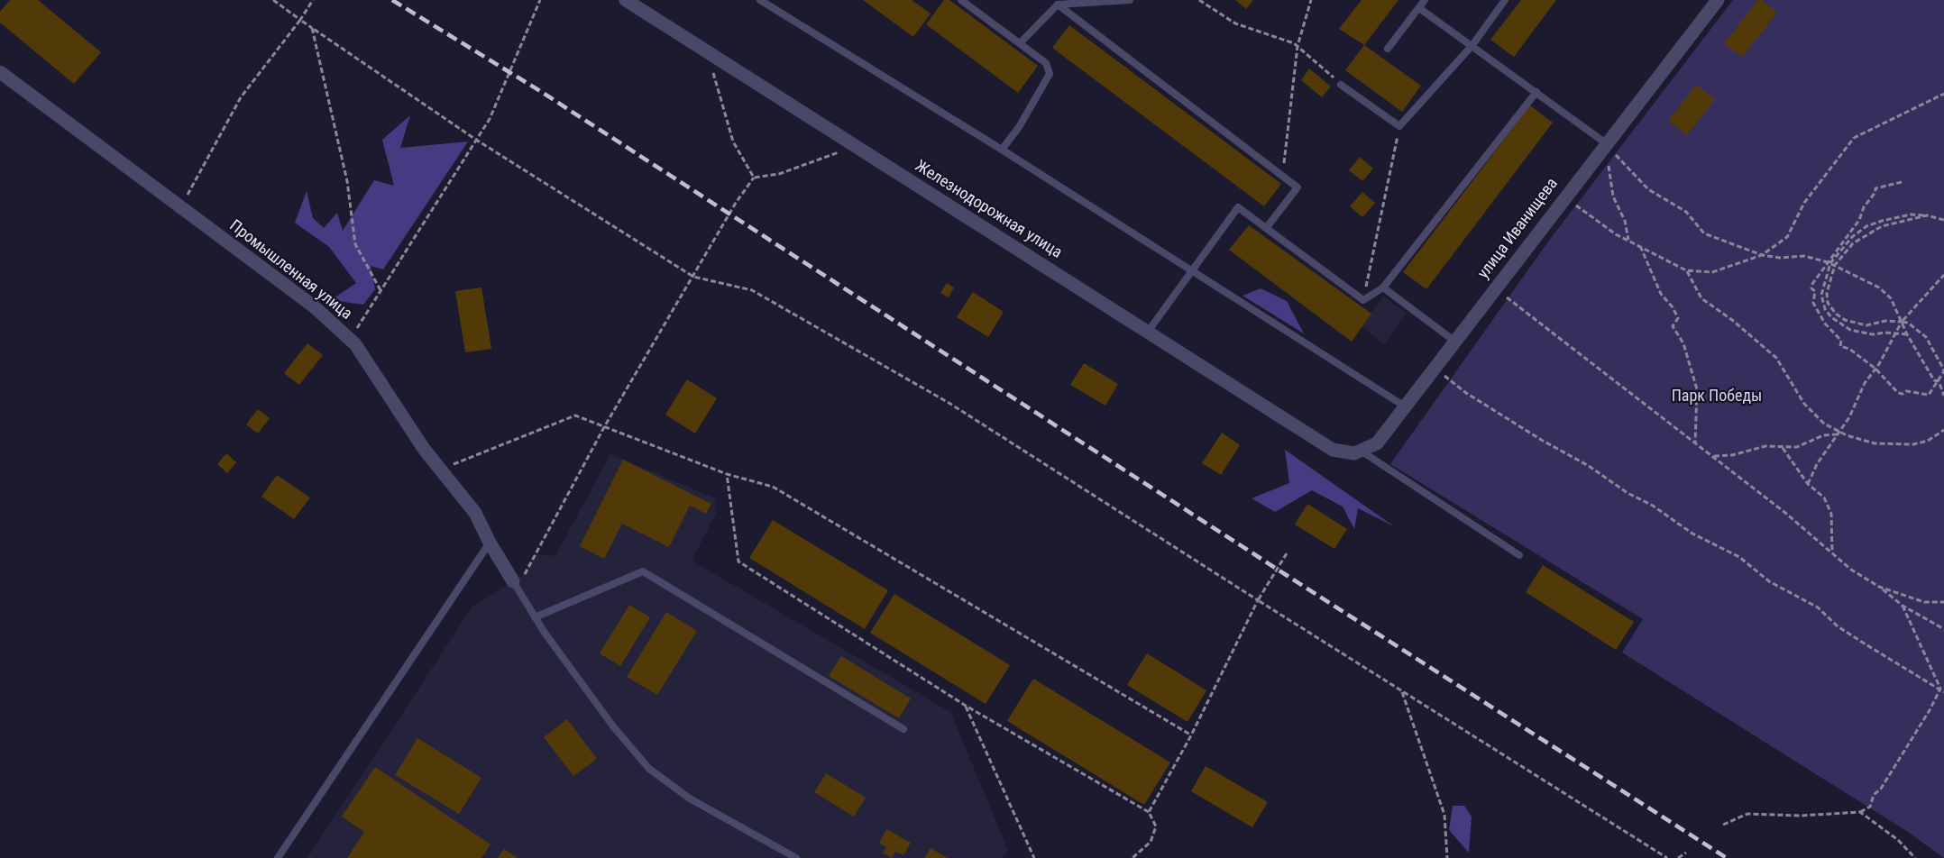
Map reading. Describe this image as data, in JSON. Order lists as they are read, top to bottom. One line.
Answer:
{"streets":{"street":["Железнодорожная улица","улица Иванищева","Промышленная улица"]},"crossings":[["Железнодорожная улица","улица Иванищева"]],"parks":["Парк Победы"]}
